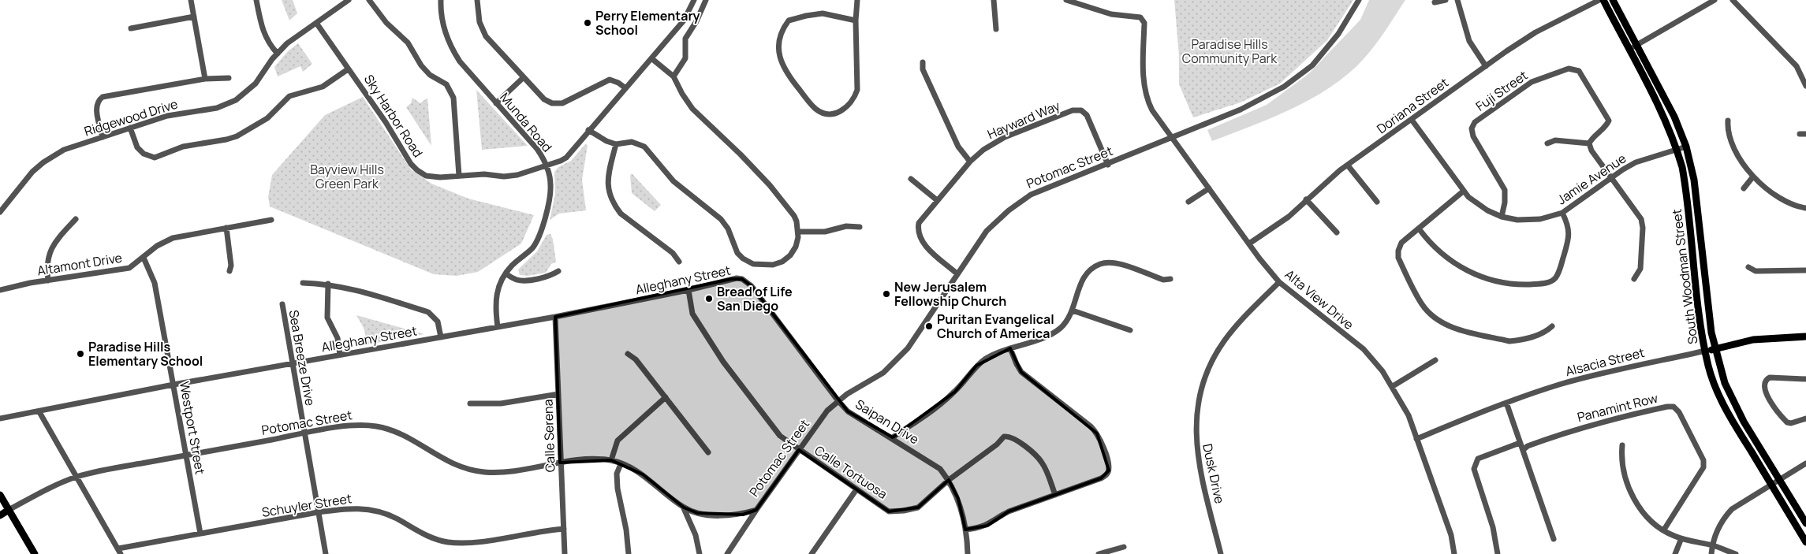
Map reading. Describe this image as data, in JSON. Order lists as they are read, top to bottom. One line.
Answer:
{"streets":{"main road":["Potomac Street","South Woodman Street","Alsacia Street"],"street":["Fuji Street","Doriana Street","Sky Harbor Road","Ridgewood Drive","Hayward Way","Munda Road","Jamie Avenue","Altamont Drive","Alleghany Street","Alta View Drive","Sea Breeze Drive","Panamint Row","Saipan Drive","Westport Street","Calle Serena","Calle Tortuosa","Dusk Drive","Schuyler Street"]},"crossings":[["Fuji Street","Jamie Avenue"],["Doriana Street","Jamie Avenue"],["Doriana Street","Alta View Drive"],["Sky Harbor Road","Ridgewood Drive"],["Sky Harbor Road","Munda Road"],["Hayward Way","Potomac Street"],["Munda Road","Alleghany Street"],["Potomac Street","Alta View Drive"],["Potomac Street","Sea Breeze Drive"],["Potomac Street","Saipan Drive"],["Potomac Street","Westport Street"],["Potomac Street","Calle Serena"],["Potomac Street","Calle Tortuosa"],["Jamie Avenue","South Woodman Street"],["Altamont Drive","Westport Street"],["South Woodman Street","Alsacia Street"],["Alleghany Street","Sea Breeze Drive"],["Alleghany Street","Saipan Drive"],["Alleghany Street","Westport Street"],["Alleghany Street","Calle Serena"],["Alleghany Street","Calle Tortuosa"],["Alta View Drive","Alsacia Street"],["Alta View Drive","Dusk Drive"],["Sea Breeze Drive","Schuyler Street"],["Saipan Drive","Calle Tortuosa"],["Westport Street","Schuyler Street"],["Calle Serena","Schuyler Street"]],"parks":["Paradise Hills Community Park","Bayview Hills Green Park"],"places":["Perry Elementary School","New Jerusalem Fellowship Church","Bread of Life San Diego","Puritan Evangelical Church of America","Paradise Hills Elementary School"]}
